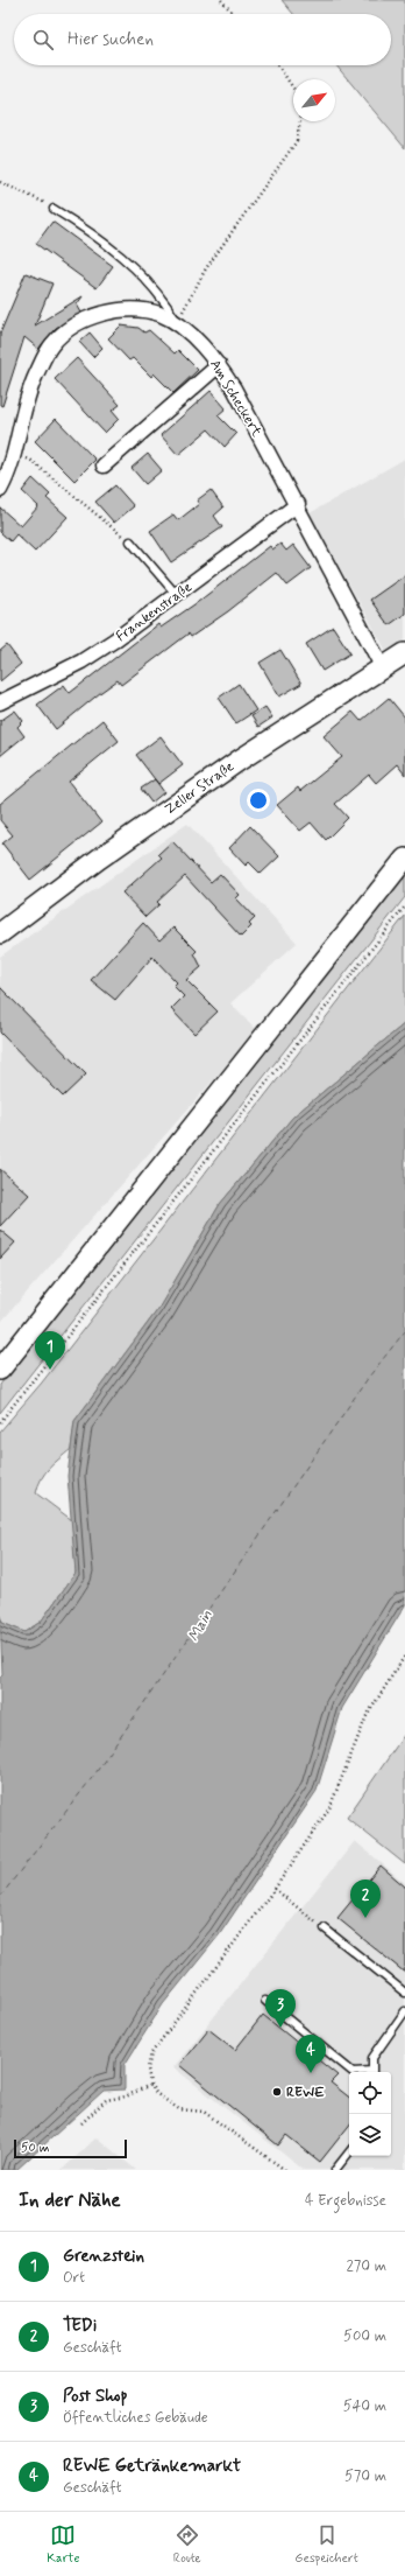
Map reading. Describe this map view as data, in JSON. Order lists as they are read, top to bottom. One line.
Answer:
{"streets":{"main road":["Zeller Straße"],"street":["Am Scheckert","Frankenstraße"]},"crossings":[["Am Scheckert","Frankenstraße"],["Am Scheckert","Zeller Straße"]],"water":["Main"],"places":["REWE"],"scale_bar":"50 m","north":"top right","page":{"search":"Hier suchen","pins":["1","2","3","4"],"scale":"50 m","heading":["In der Nähe","4 Ergebnisse"],"list":[{"mark":"1","name":"Grenzstein","note":"Ort","value":"270 m"},{"mark":"2","name":"TEDi","note":"Geschäft","value":"500 m"},{"mark":"3","name":"Post Shop","note":"Öffentliches Gebäude","value":"540 m"},{"mark":"4","name":"REWE Getränkemarkt","note":"Geschäft","value":"570 m"}],"nav":["Karte","Route","Gespeichert"]}}
